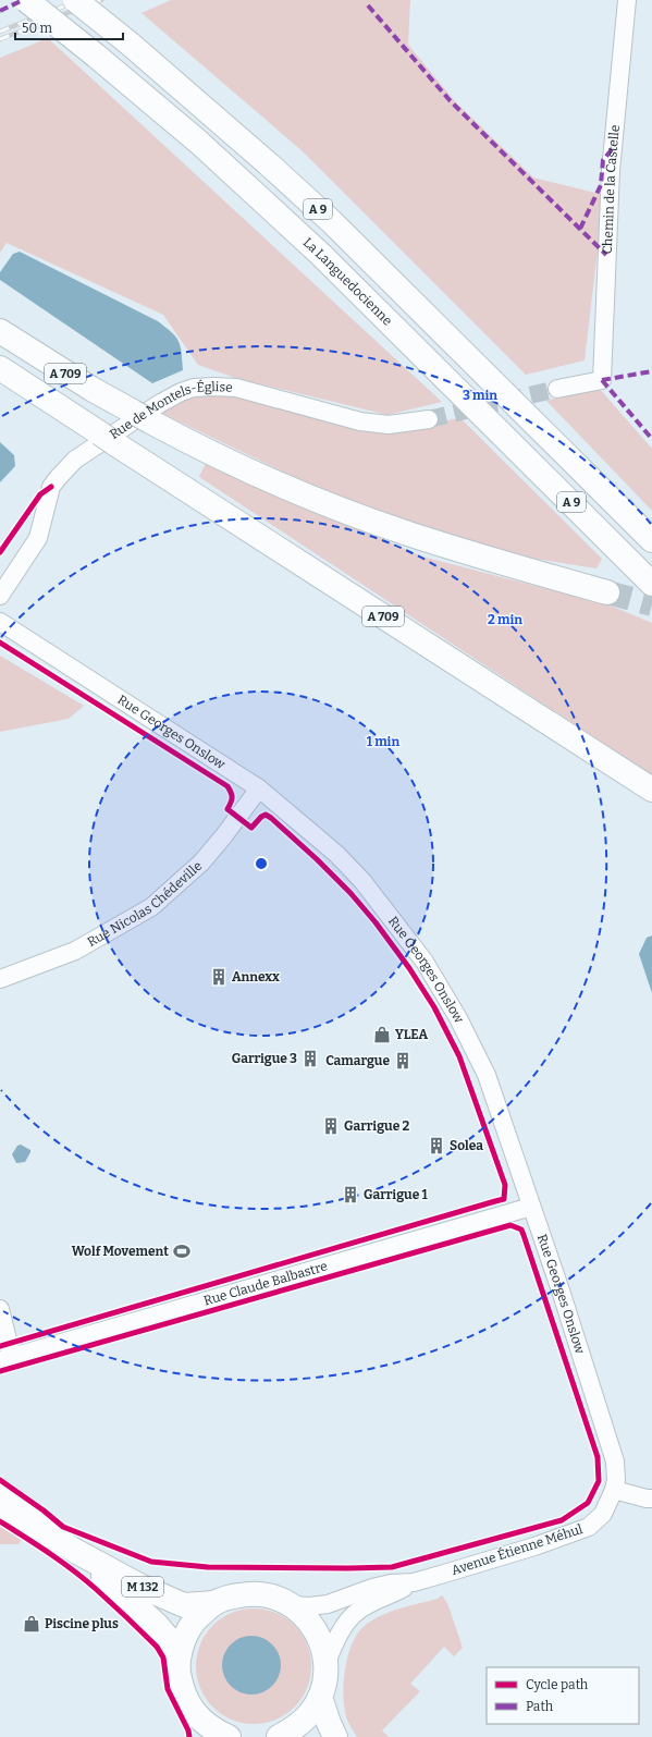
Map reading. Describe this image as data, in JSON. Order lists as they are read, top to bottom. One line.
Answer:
{"streets":{"main road":["A 9","La Languedocienne","A 709","M 132"],"street":["Chemin de la Castelle","Rue de Montels-Église","Rue Georges Onslow","Rue Nicolas Chédeville","Rue Claude Balbastre","Avenue Étienne Méhul"]},"crossings":[["Rue Georges Onslow","Rue Nicolas Chédeville"],["Rue Georges Onslow","Rue Claude Balbastre"],["Rue Georges Onslow","Avenue Étienne Méhul"]],"places":{"building":["Annexx","Garrigue 3","Camargue","Garrigue 2","Solea","Garrigue 1"],"shop":["YLEA","Piscine plus"],"sports":["Wolf Movement"]},"legend":["Cycle path","Path"],"scale_bar":"50 m","rings":["3 min","2 min","1 min"]}
